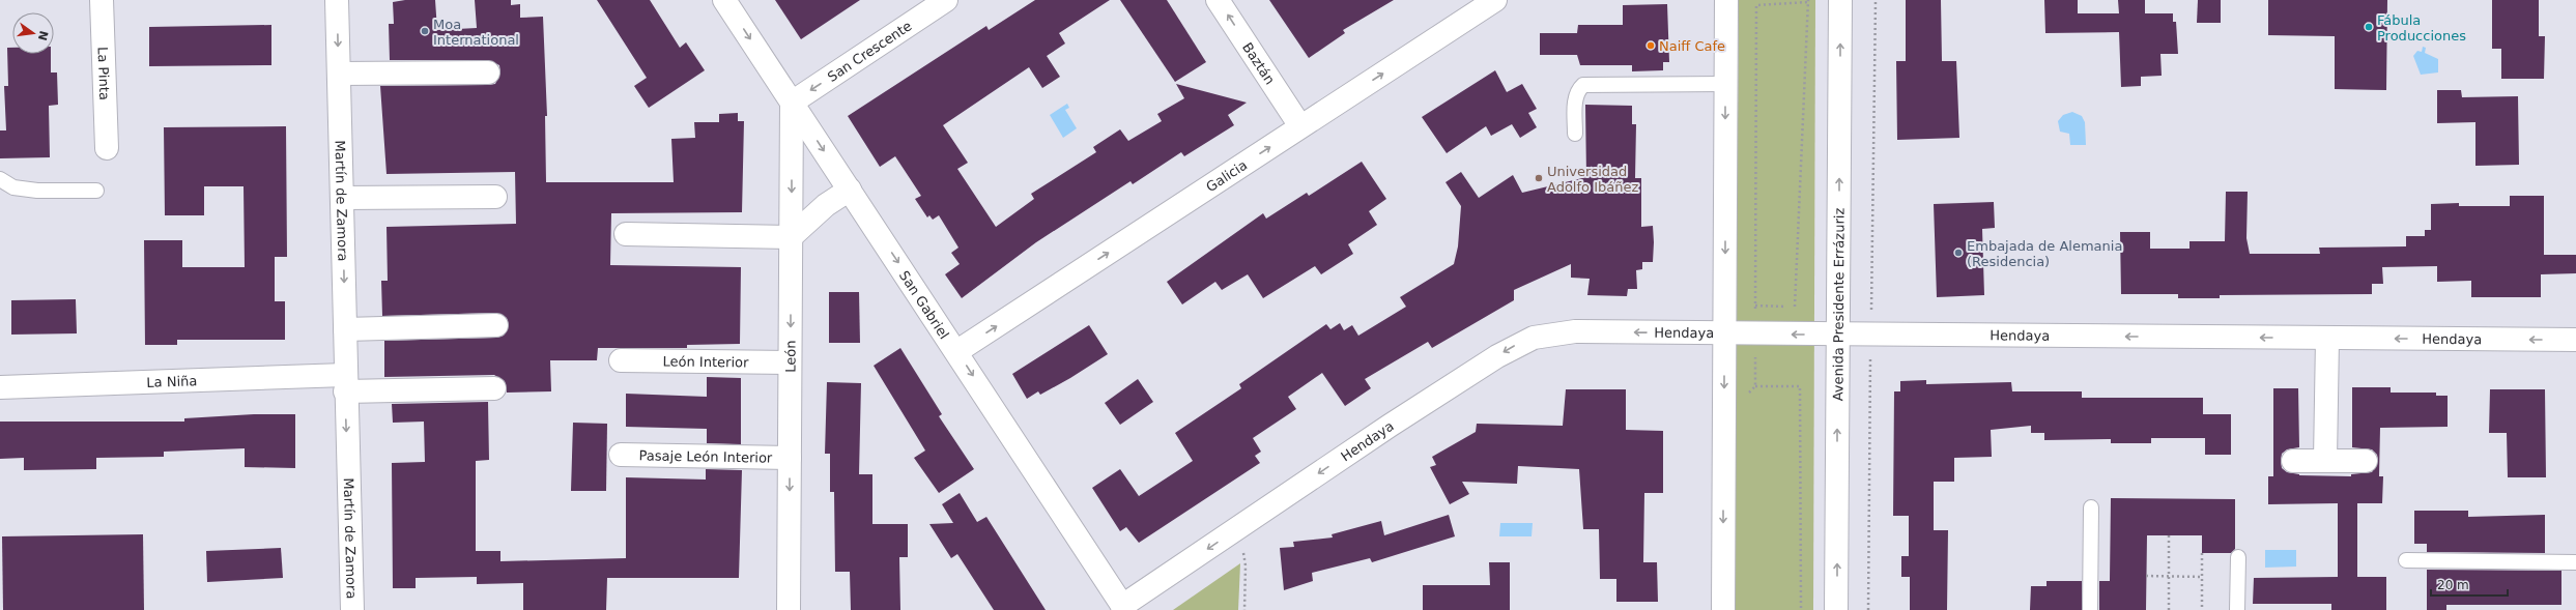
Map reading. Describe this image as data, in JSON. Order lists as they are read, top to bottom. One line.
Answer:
{"streets":{"street":["San Crescente","Baztán","La Pinta","Galicia","Martín de Zamora","San Gabriel","Avenida Presidente Errázuriz","Hendaya","León","León Interior","La Niña","Pasaje León Interior"]},"crossings":[["San Crescente","San Gabriel"],["San Crescente","León"],["Baztán","Galicia"],["Galicia","San Gabriel"],["Martín de Zamora","La Niña"],["San Gabriel","Hendaya"],["San Gabriel","León"],["Avenida Presidente Errázuriz","Hendaya"],["León","León Interior"],["León","Pasaje León Interior"]],"one_way":["San Crescente","Baztán","Galicia","Martín de Zamora","San Gabriel","Hendaya","León"],"places":["Fábula Producciones","Moa International","Naiff Cafe","Universidad Adolfo Ibáñez","Embajada de Alemania (Residencia)"],"scale_bar":"20 m","north":"right"}
